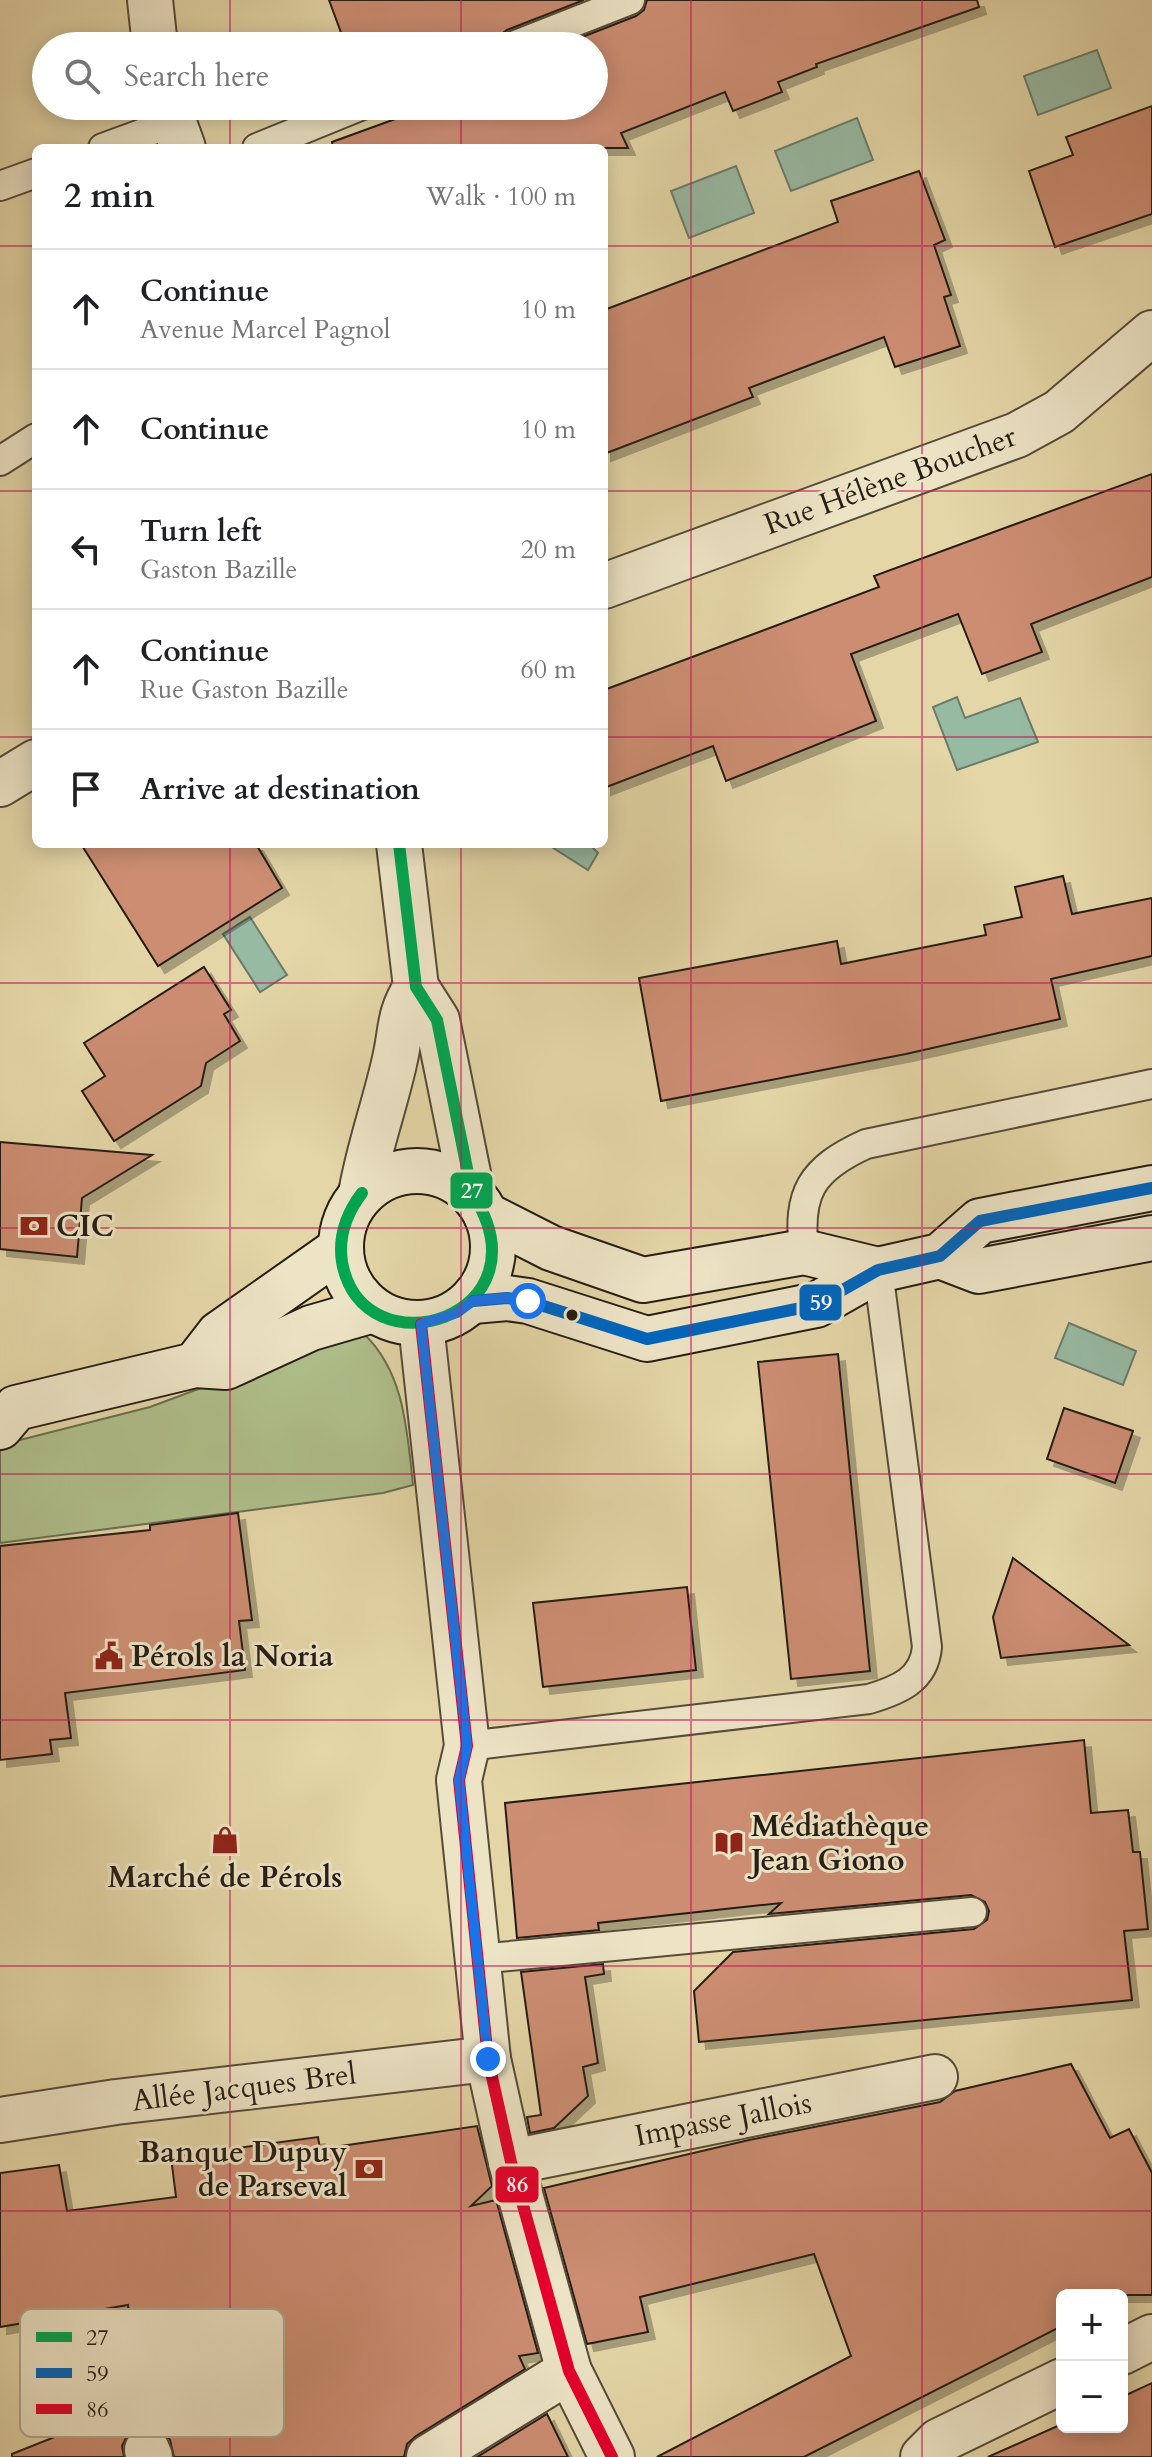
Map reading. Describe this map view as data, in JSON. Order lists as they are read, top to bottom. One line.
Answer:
{"streets":{"street":["Rue Hélène Boucher","Allée Jacques Brel","Impasse Jallois"]},"places":{"bank":["CIC","Banque Dupuy de Parseval"],"public building":["Pérols la Noria"],"shop":["Marché de Pérols"],"library":["Médiathèque Jean Giono"]},"lines":["transit line 27","transit line 59","transit line 86"],"legend":["27","59","86"],"page":{"search":"Search here","heading":["2 min","Walk · 100 m"],"list":[["Continue","Avenue Marcel Pagnol","10 m"],["Continue","10 m"],["Turn left","Gaston Bazille","20 m"],["Continue","Rue Gaston Bazille","60 m"],"Arrive at destination"],"map_buttons":["+","−"]}}
